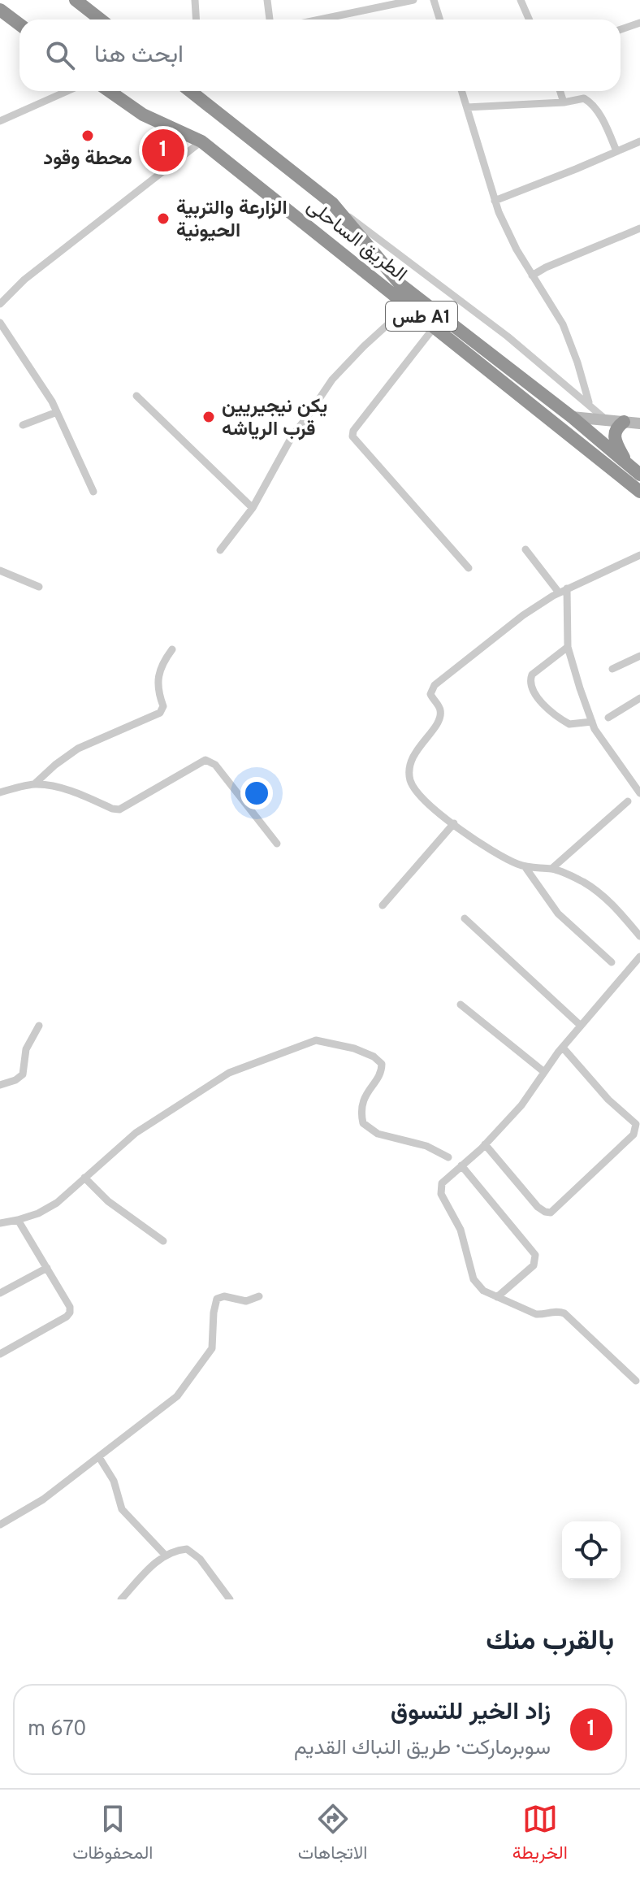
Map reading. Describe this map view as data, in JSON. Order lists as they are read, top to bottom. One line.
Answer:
{"streets":{"highway":["الطريق الساحلى","طس A1"]},"places":["محطة وقود","الزارعة والتربية الحيونية","يكن نيجيريين قرب الرياشه"],"page":{"search":"ابحث هنا","pins":"1","heading":"بالقرب منك","list":[{"mark":"1","name":"زاد الخير للتسوق","note":"سوبرماركت · طريق النباك القديم","value":"670 m"}],"nav":["الخريطة","الاتجاهات","المحفوظات"]}}
